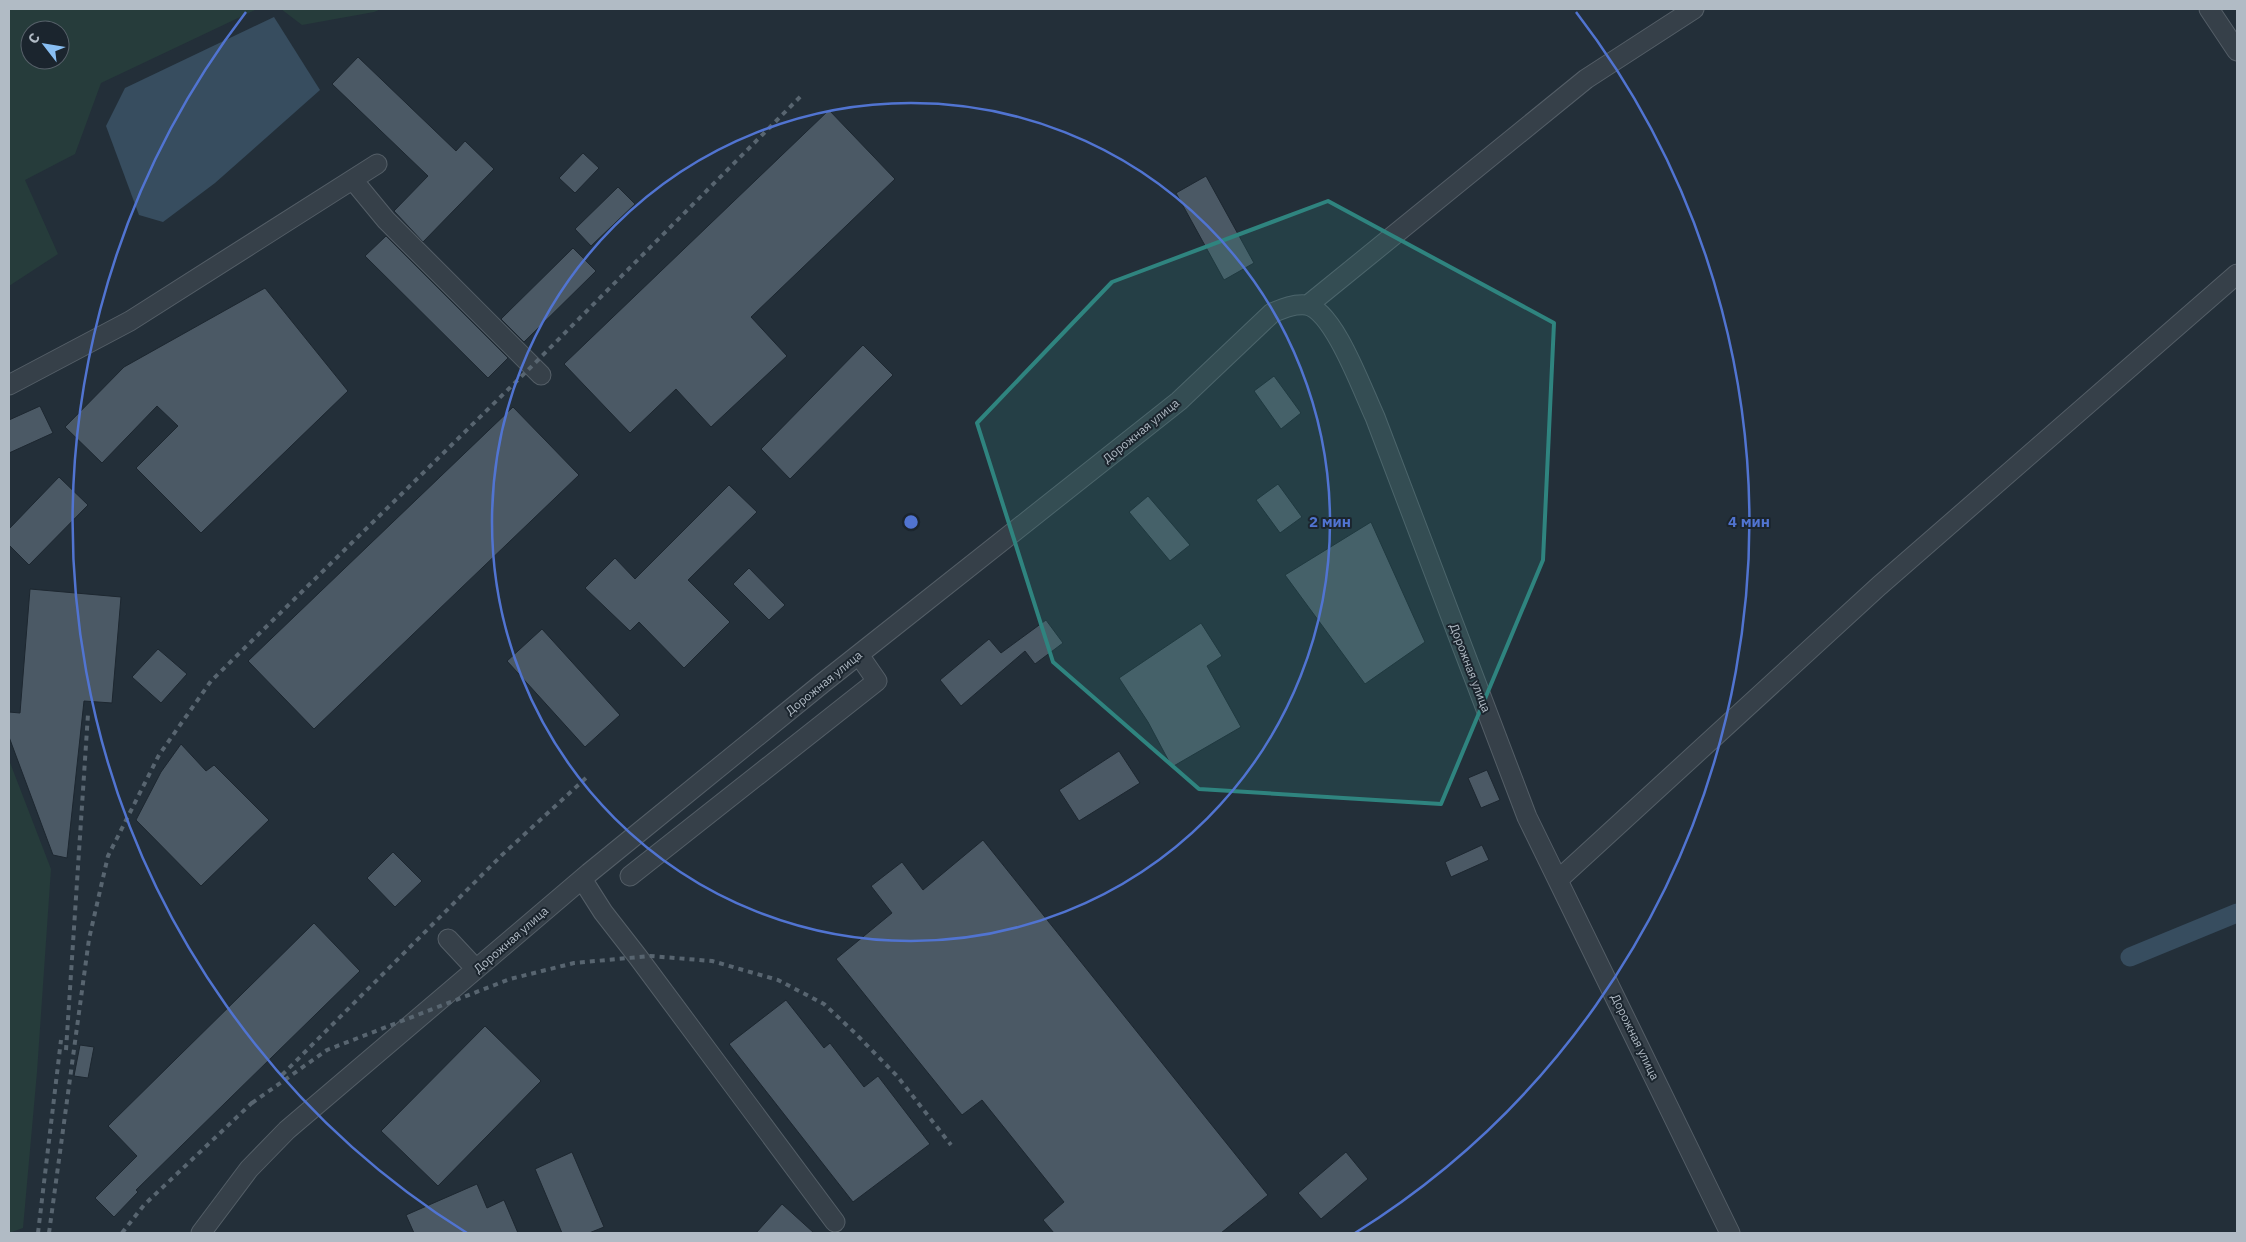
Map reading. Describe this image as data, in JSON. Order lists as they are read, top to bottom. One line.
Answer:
{"streets":{"street":["Дорожная улица"]},"north":"top left","rings":["2 мин","4 мин"]}
